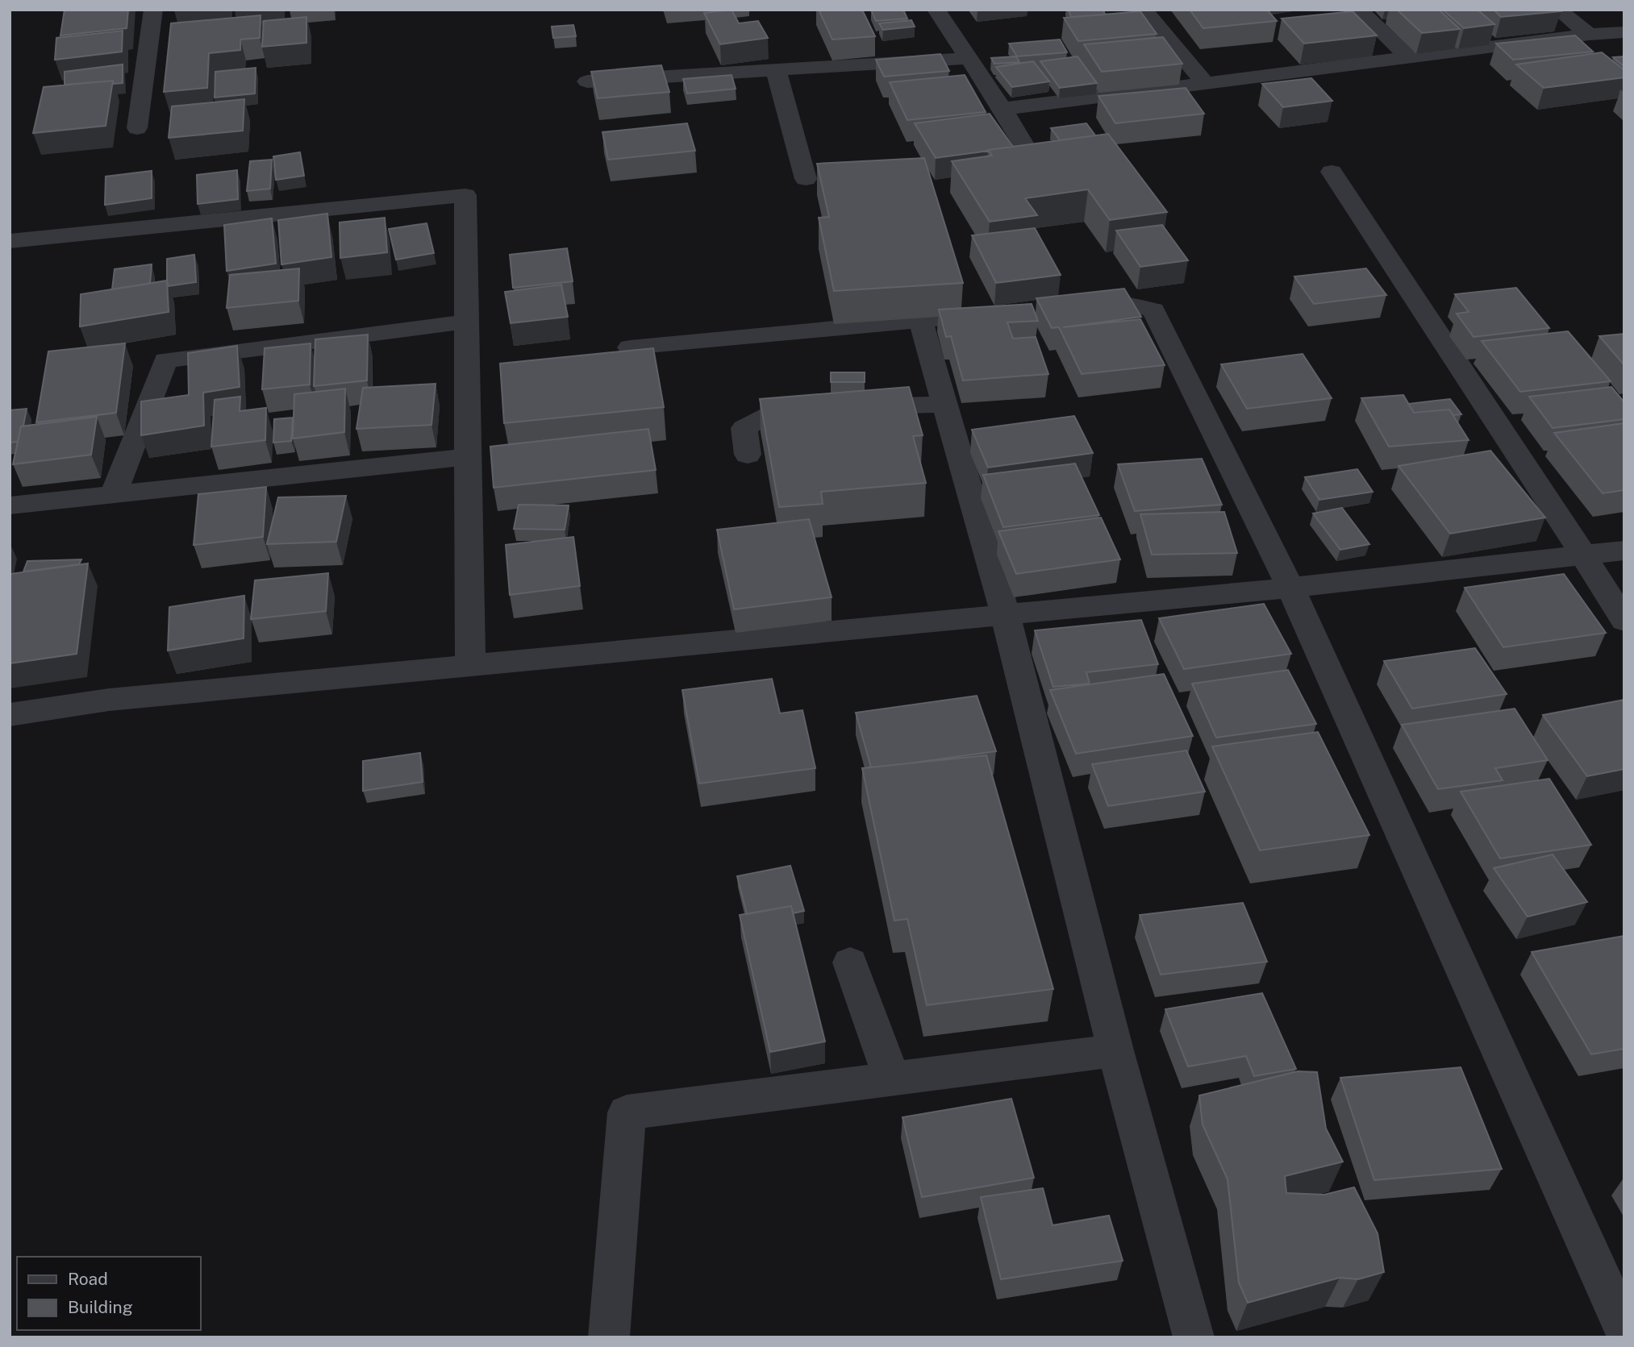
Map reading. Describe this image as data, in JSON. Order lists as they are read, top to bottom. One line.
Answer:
{"legend":["Road","Building"]}
